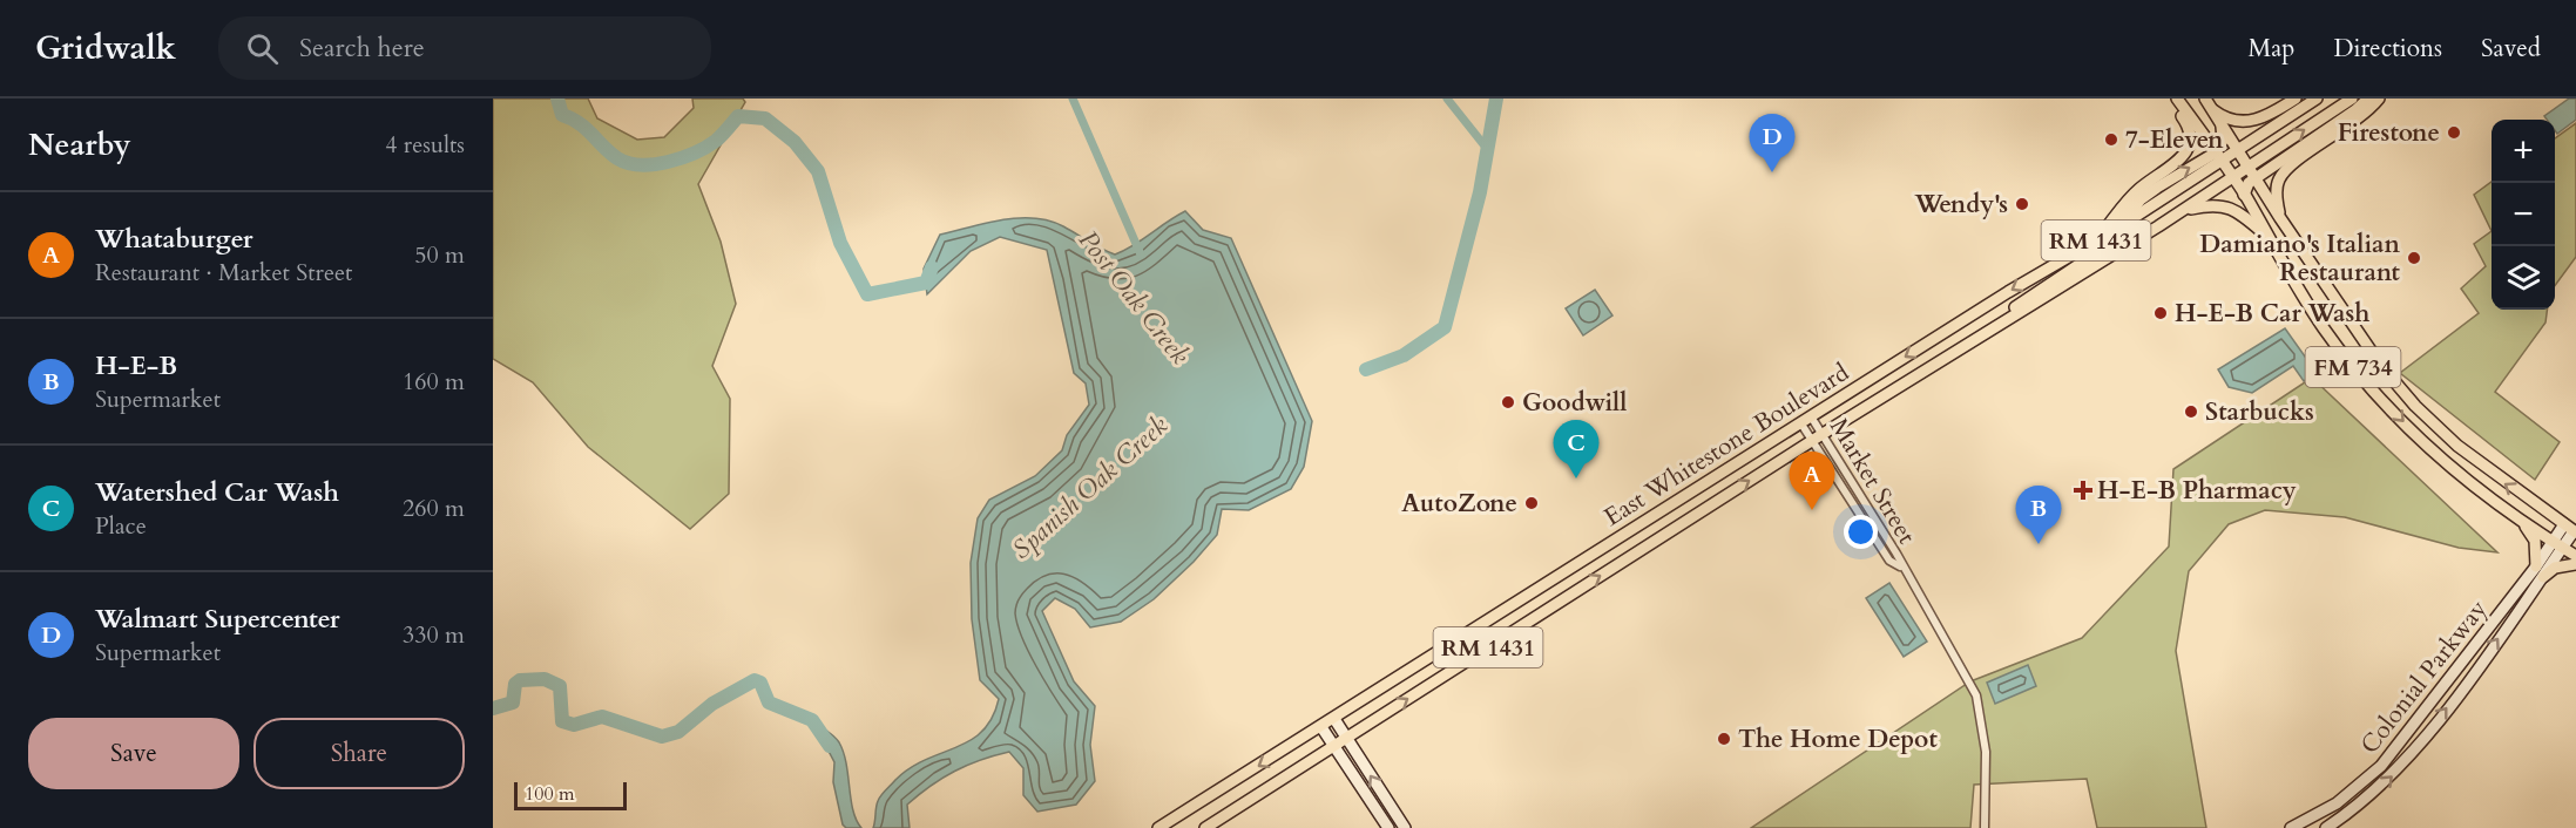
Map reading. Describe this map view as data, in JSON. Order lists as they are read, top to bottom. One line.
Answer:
{"streets":{"main road":["RM 1431","FM 734","East Whitestone Boulevard"],"street":["Market Street","Colonial Parkway"]},"crossings":[["FM 734","East Whitestone Boulevard"],["FM 734","Colonial Parkway"],["East Whitestone Boulevard","Market Street"]],"water":["Post Oak Creek","Spanish Oak Creek"],"places":{"other":["Firestone","7-Eleven","Wendy's","Damiano's Italian Restaurant","H-E-B Car Wash","Goodwill","Starbucks","AutoZone","The Home Depot"],"health":["H-E-B Pharmacy"]},"scale_bar":"100 m","page":{"header":"Gridwalk","search":"Search here","nav":["Map","Directions","Saved"],"heading":["Nearby","4 results"],"pins":["D","C","A","B"],"map_buttons":["+","−"],"list":[{"mark":"A","name":"Whataburger","note":"Restaurant · Market Street","value":"50 m"},{"mark":"B","name":"H-E-B","note":"Supermarket","value":"160 m"},{"mark":"C","name":"Watershed Car Wash","note":"Place","value":"260 m"},{"mark":"D","name":"Walmart Supercenter","note":"Supermarket","value":"330 m"}],"buttons":["Save","Share"],"scale":"100 m"}}
